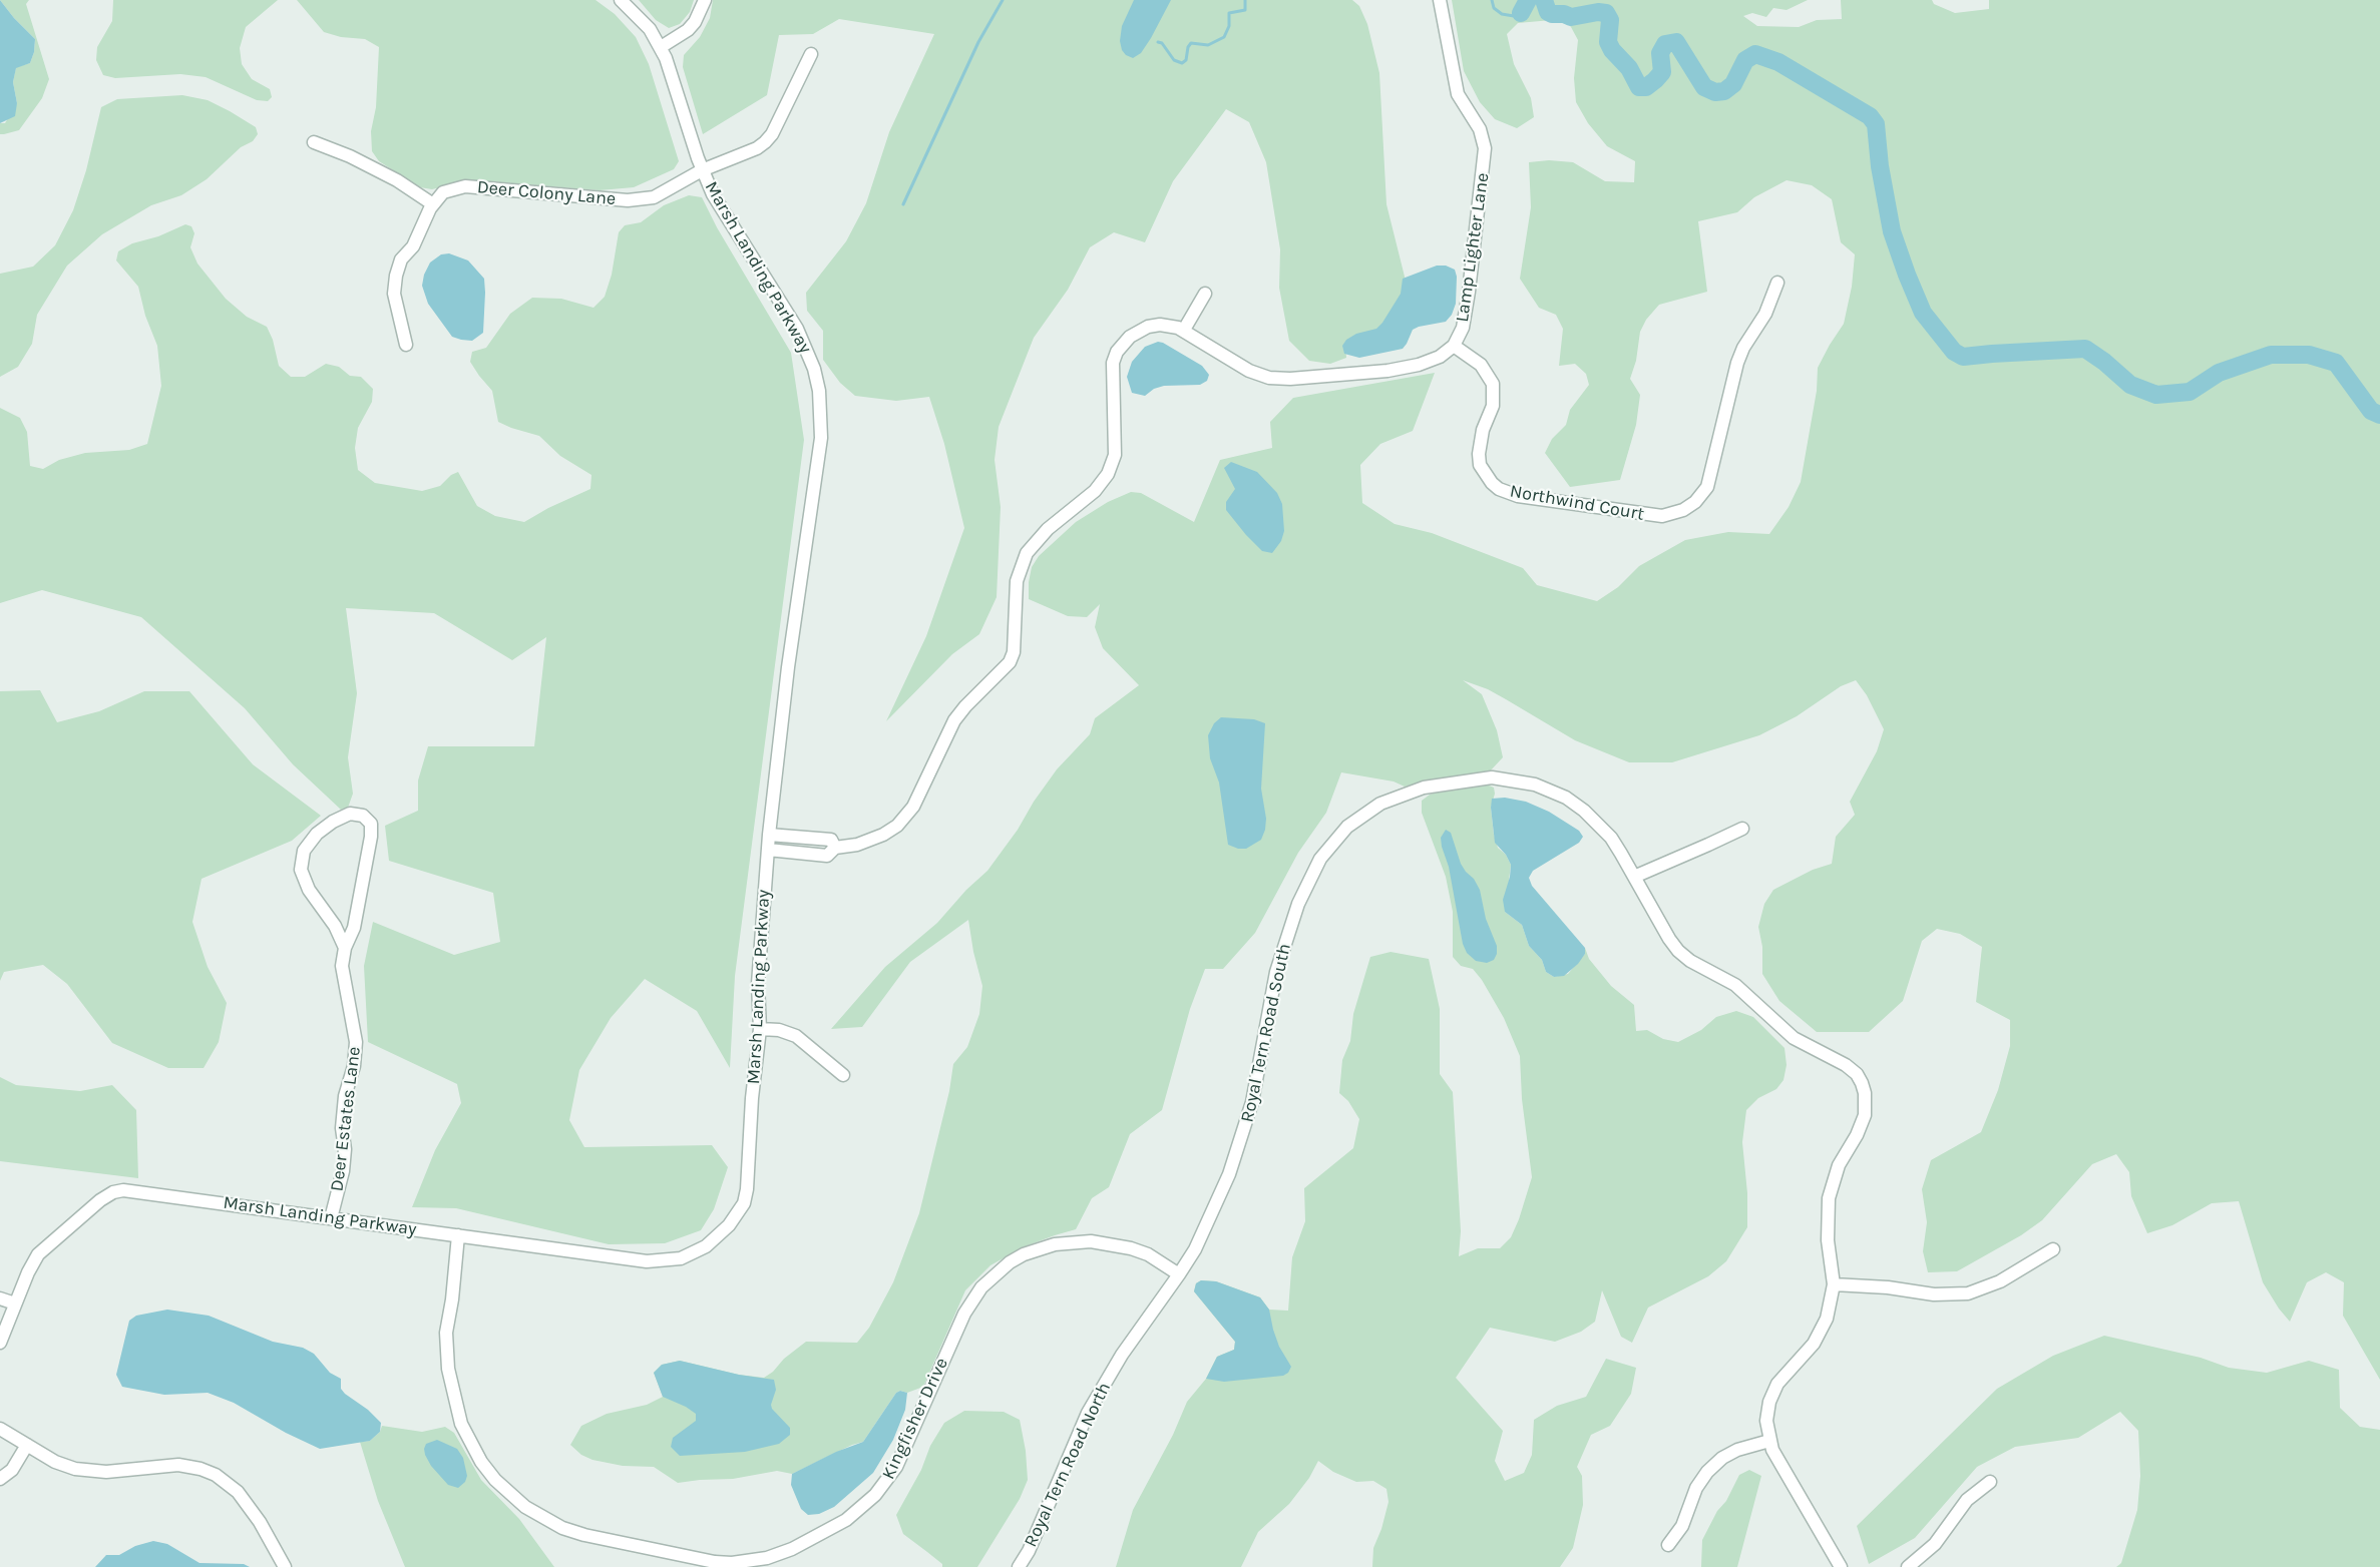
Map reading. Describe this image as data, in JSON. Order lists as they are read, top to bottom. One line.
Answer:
{"streets":{"street":["Deer Colony Lane","Lamp Lighter Lane","Marsh Landing Parkway","Northwind Court","Royal Tern Road South","Deer Estates Lane","Kingfisher Drive","Royal Tern Road North"]},"crossings":[["Deer Colony Lane","Marsh Landing Parkway"],["Lamp Lighter Lane","Marsh Landing Parkway"],["Lamp Lighter Lane","Northwind Court"],["Marsh Landing Parkway","Deer Estates Lane"],["Marsh Landing Parkway","Kingfisher Drive"],["Royal Tern Road South","Kingfisher Drive"],["Royal Tern Road South","Royal Tern Road North"],["Kingfisher Drive","Royal Tern Road North"]]}
